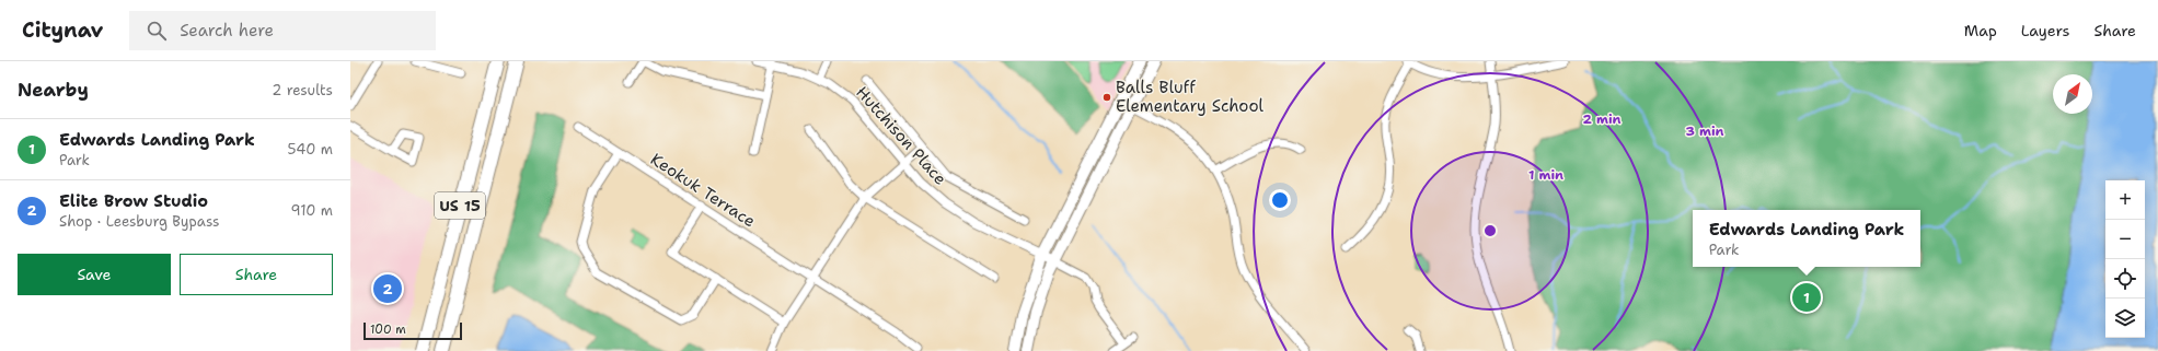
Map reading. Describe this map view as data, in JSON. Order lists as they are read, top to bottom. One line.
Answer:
{"streets":{"highway":["US 15"],"street":["Hutchison Place","Keokuk Terrace"]},"places":["Balls Bluff Elementary School"],"scale_bar":"100 m","north":"top right","page":{"header":"Citynav","search":"Search here","nav":["Map","Layers","Share"],"heading":["Nearby","2 results"],"list":[{"mark":"1","name":"Edwards Landing Park","note":"Park","value":"540 m"},{"mark":"2","name":"Elite Brow Studio","note":"Shop · Leesburg Bypass","value":"910 m"}],"map_buttons":["+","−"],"popup":["Edwards Landing Park","Park"],"buttons":["Save","Share"],"pins":["2","1"],"scale":"100 m"},"rings":["2 min","3 min","1 min"]}
